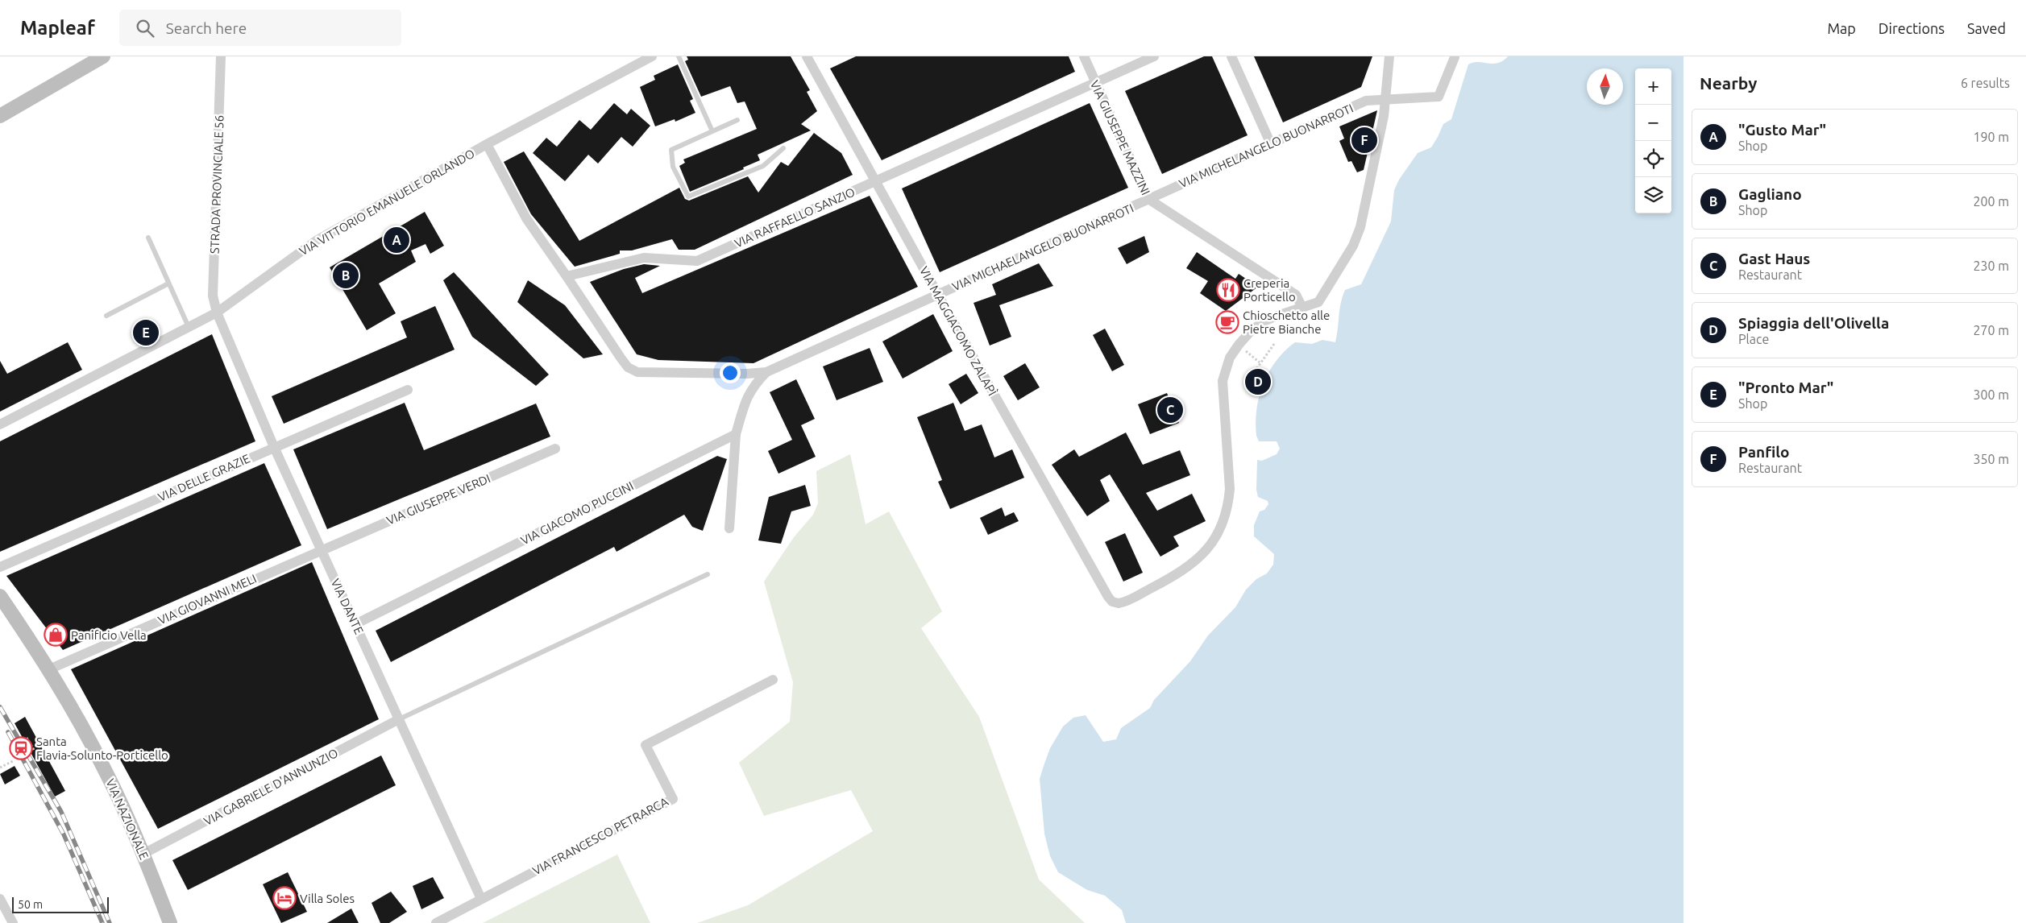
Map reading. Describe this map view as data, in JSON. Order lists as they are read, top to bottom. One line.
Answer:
{"streets":{"main road":["VIA NAZIONALE"],"street":["VIA GIUSEPPE MAZZINI","VIA MICHELANGELO BUONARROTI","STRADA PROVINCIALE 56","VIA VITTORIO EMANUELE ORLANDO","VIA RAFFAELLO SANZIO","VIA MICHAELANGELO BUONARROTI","VIA MAGGIACOMO ZALAPÌ","VIA DELLE GRAZIE","VIA GIUSEPPE VERDI","VIA GIACOMO PUCCINI","VIA GIOVANNI MELI","VIA DANTE","VIA GABRIELE D'ANNUNZIO","VIA FRANCESCO PETRARCA"]},"crossings":[["VIA GIUSEPPE MAZZINI","VIA MICHELANGELO BUONARROTI"],["VIA GIUSEPPE MAZZINI","VIA RAFFAELLO SANZIO"],["VIA GIUSEPPE MAZZINI","VIA MICHAELANGELO BUONARROTI"],["VIA MICHELANGELO BUONARROTI","VIA MICHAELANGELO BUONARROTI"],["STRADA PROVINCIALE 56","VIA VITTORIO EMANUELE ORLANDO"],["STRADA PROVINCIALE 56","VIA DANTE"],["VIA VITTORIO EMANUELE ORLANDO","VIA DANTE"],["VIA RAFFAELLO SANZIO","VIA MAGGIACOMO ZALAPÌ"],["VIA MICHAELANGELO BUONARROTI","VIA MAGGIACOMO ZALAPÌ"],["VIA DELLE GRAZIE","VIA DANTE"],["VIA GIUSEPPE VERDI","VIA GIOVANNI MELI"],["VIA GIUSEPPE VERDI","VIA DANTE"],["VIA GIACOMO PUCCINI","VIA DANTE"],["VIA GIOVANNI MELI","VIA DANTE"],["VIA GIOVANNI MELI","VIA NAZIONALE"],["VIA DANTE","VIA GABRIELE D'ANNUNZIO"],["VIA DANTE","VIA FRANCESCO PETRARCA"],["VIA GABRIELE D'ANNUNZIO","VIA NAZIONALE"]],"places":{"restaurant":["Creperia Porticello"],"cafe":["Chioschetto alle Pietre Bianche"],"shop":["Panificio Vella"],"station":["Santa Flavia-Solunto-Porticello"],"hotel":["Villa Soles"]},"scale_bar":"50 m","north":"top","page":{"header":"Mapleaf","search":"Search here","nav":["Map","Directions","Saved"],"heading":["Nearby","6 results"],"map_buttons":["+","−"],"list":[{"mark":"A","name":"\"Gusto Mar\"","note":"Shop","value":"190 m"},{"mark":"B","name":"Gagliano","note":"Shop","value":"200 m"},{"mark":"C","name":"Gast Haus","note":"Restaurant","value":"230 m"},{"mark":"D","name":"Spiaggia dell'Olivella","note":"Place","value":"270 m"},{"mark":"E","name":"\"Pronto Mar\"","note":"Shop","value":"300 m"},{"mark":"F","name":"Panfilo","note":"Restaurant","value":"350 m"}],"pins":["F","A","B","E","D","C"],"scale":"50 m"}}
